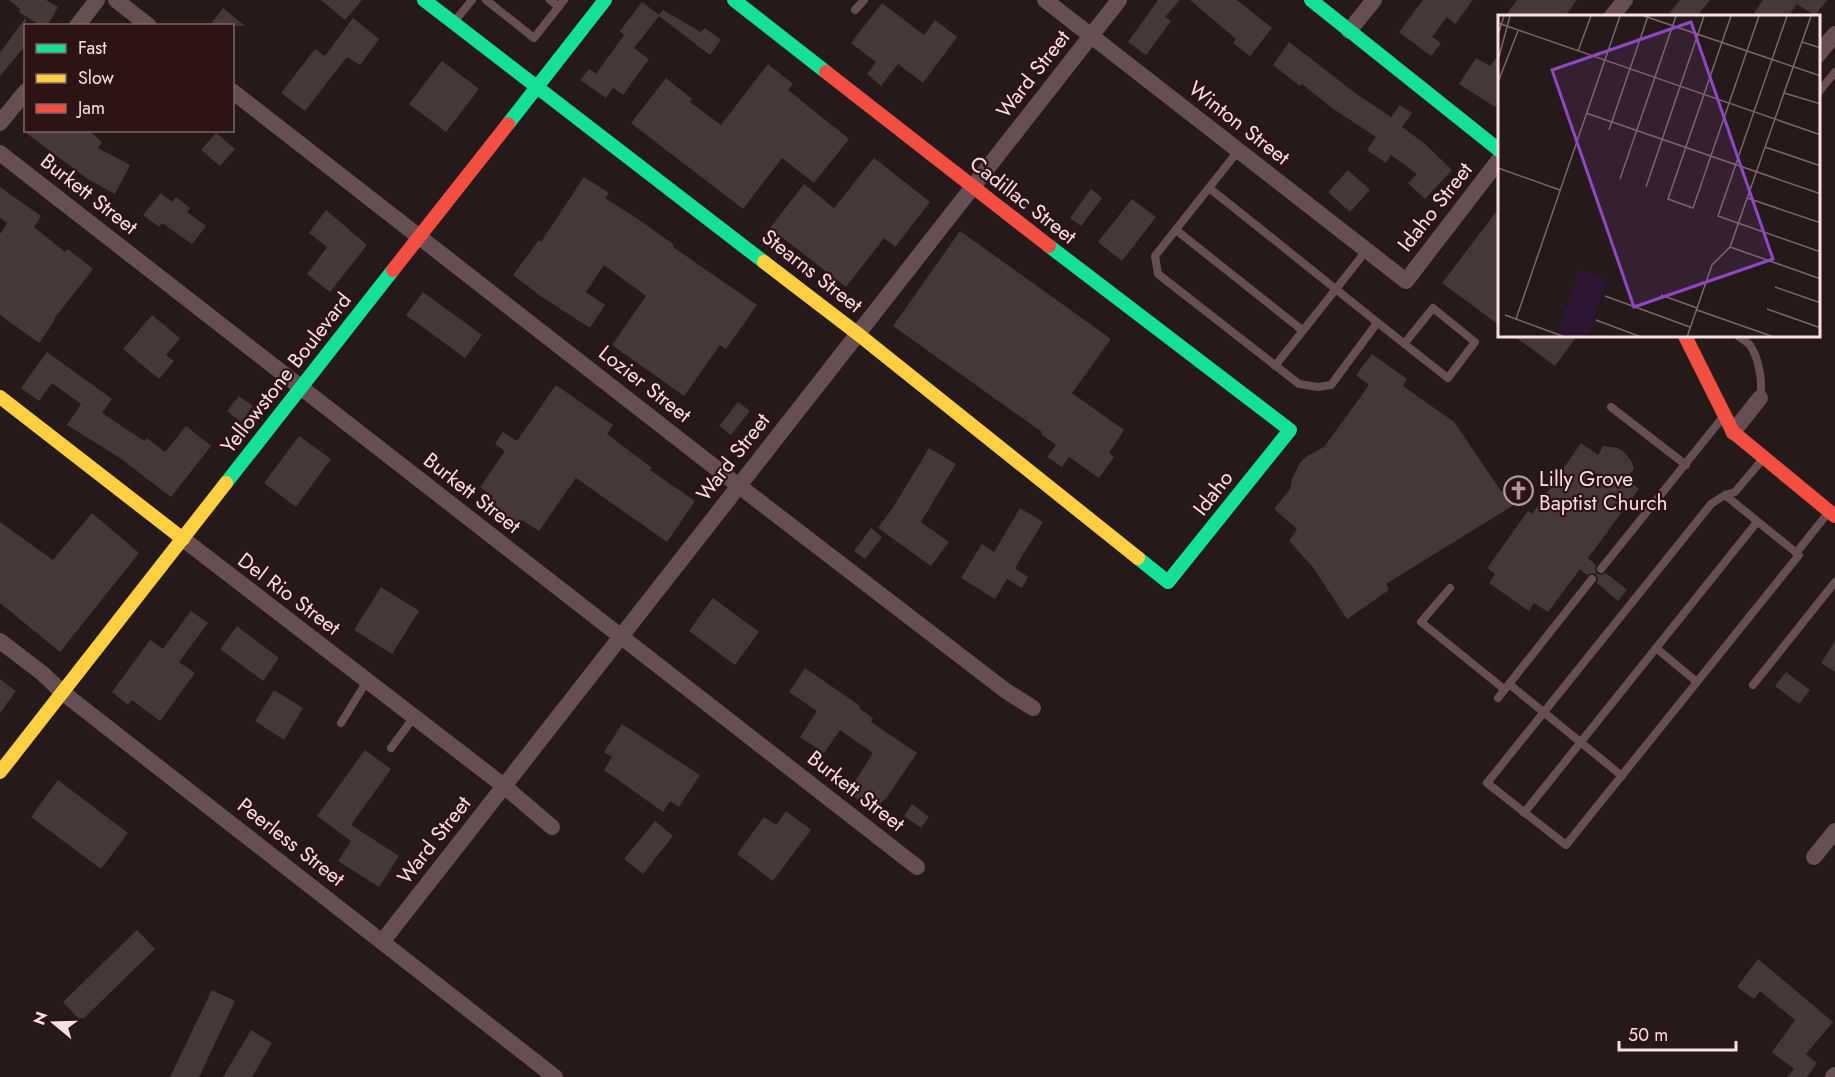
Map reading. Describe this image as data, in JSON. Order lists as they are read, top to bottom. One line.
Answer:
{"streets":{"street":["Ward Street","Winton Street","Burkett Street","Cadillac Street","Idaho Street","Stearns Street","Yellowstone Boulevard","Lozier Street","Idaho","Del Rio Street","Peerless Street"]},"crossings":[["Ward Street","Winton Street"],["Ward Street","Burkett Street"],["Ward Street","Cadillac Street"],["Ward Street","Stearns Street"],["Ward Street","Lozier Street"],["Ward Street","Del Rio Street"],["Ward Street","Peerless Street"],["Winton Street","Idaho Street"],["Burkett Street","Yellowstone Boulevard"],["Cadillac Street","Idaho"],["Stearns Street","Yellowstone Boulevard"],["Stearns Street","Idaho"],["Yellowstone Boulevard","Lozier Street"],["Yellowstone Boulevard","Del Rio Street"],["Yellowstone Boulevard","Peerless Street"]],"places":{"church":["Lilly Grove Baptist Church"]},"legend":["Fast","Slow","Jam"],"scale_bar":"50 m","north":"left"}
